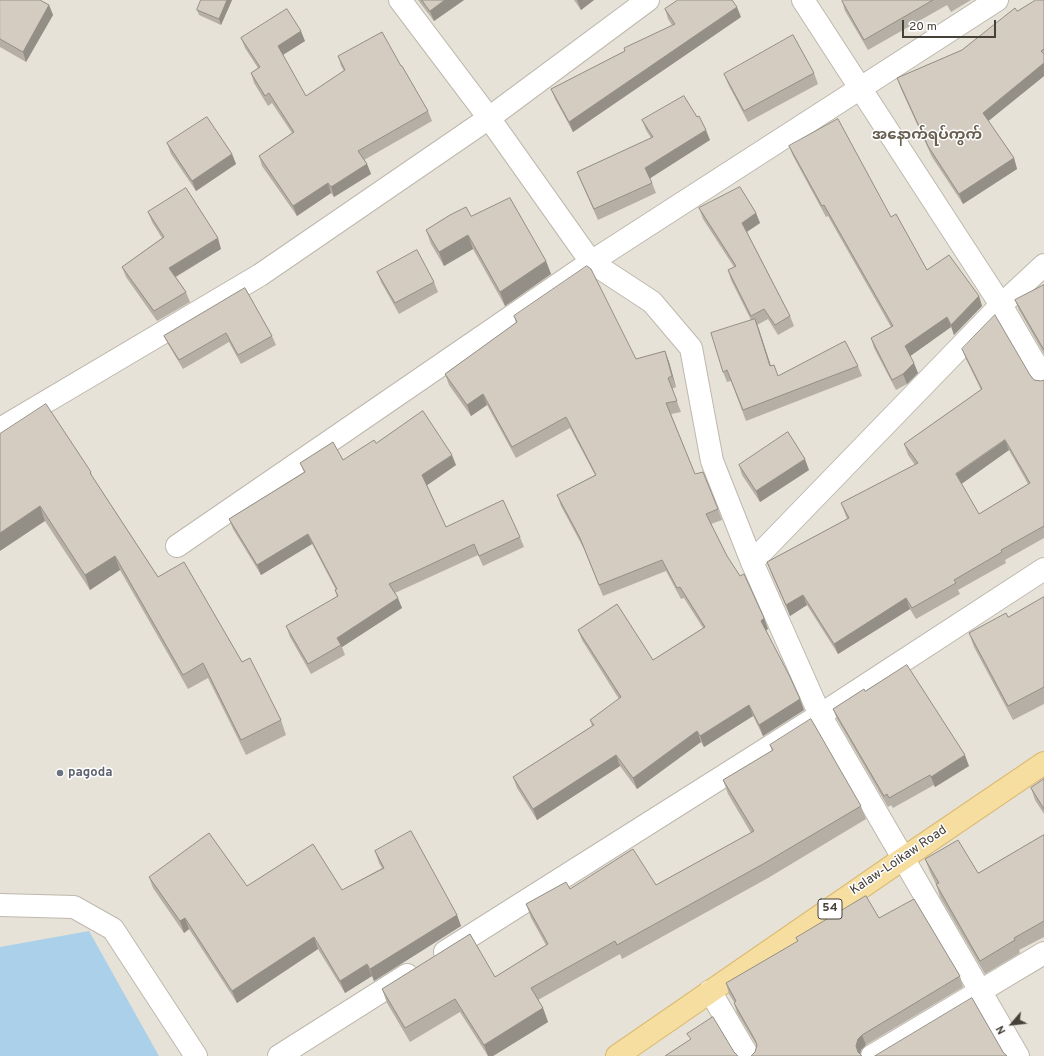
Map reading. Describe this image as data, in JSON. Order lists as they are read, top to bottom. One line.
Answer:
{"streets":{"main road":["Kalaw-Loikaw Road","54"]},"districts":["အနောက်ရပ်ကွက်"],"places":["pagoda"],"scale_bar":"20 m","north":"bottom left"}
